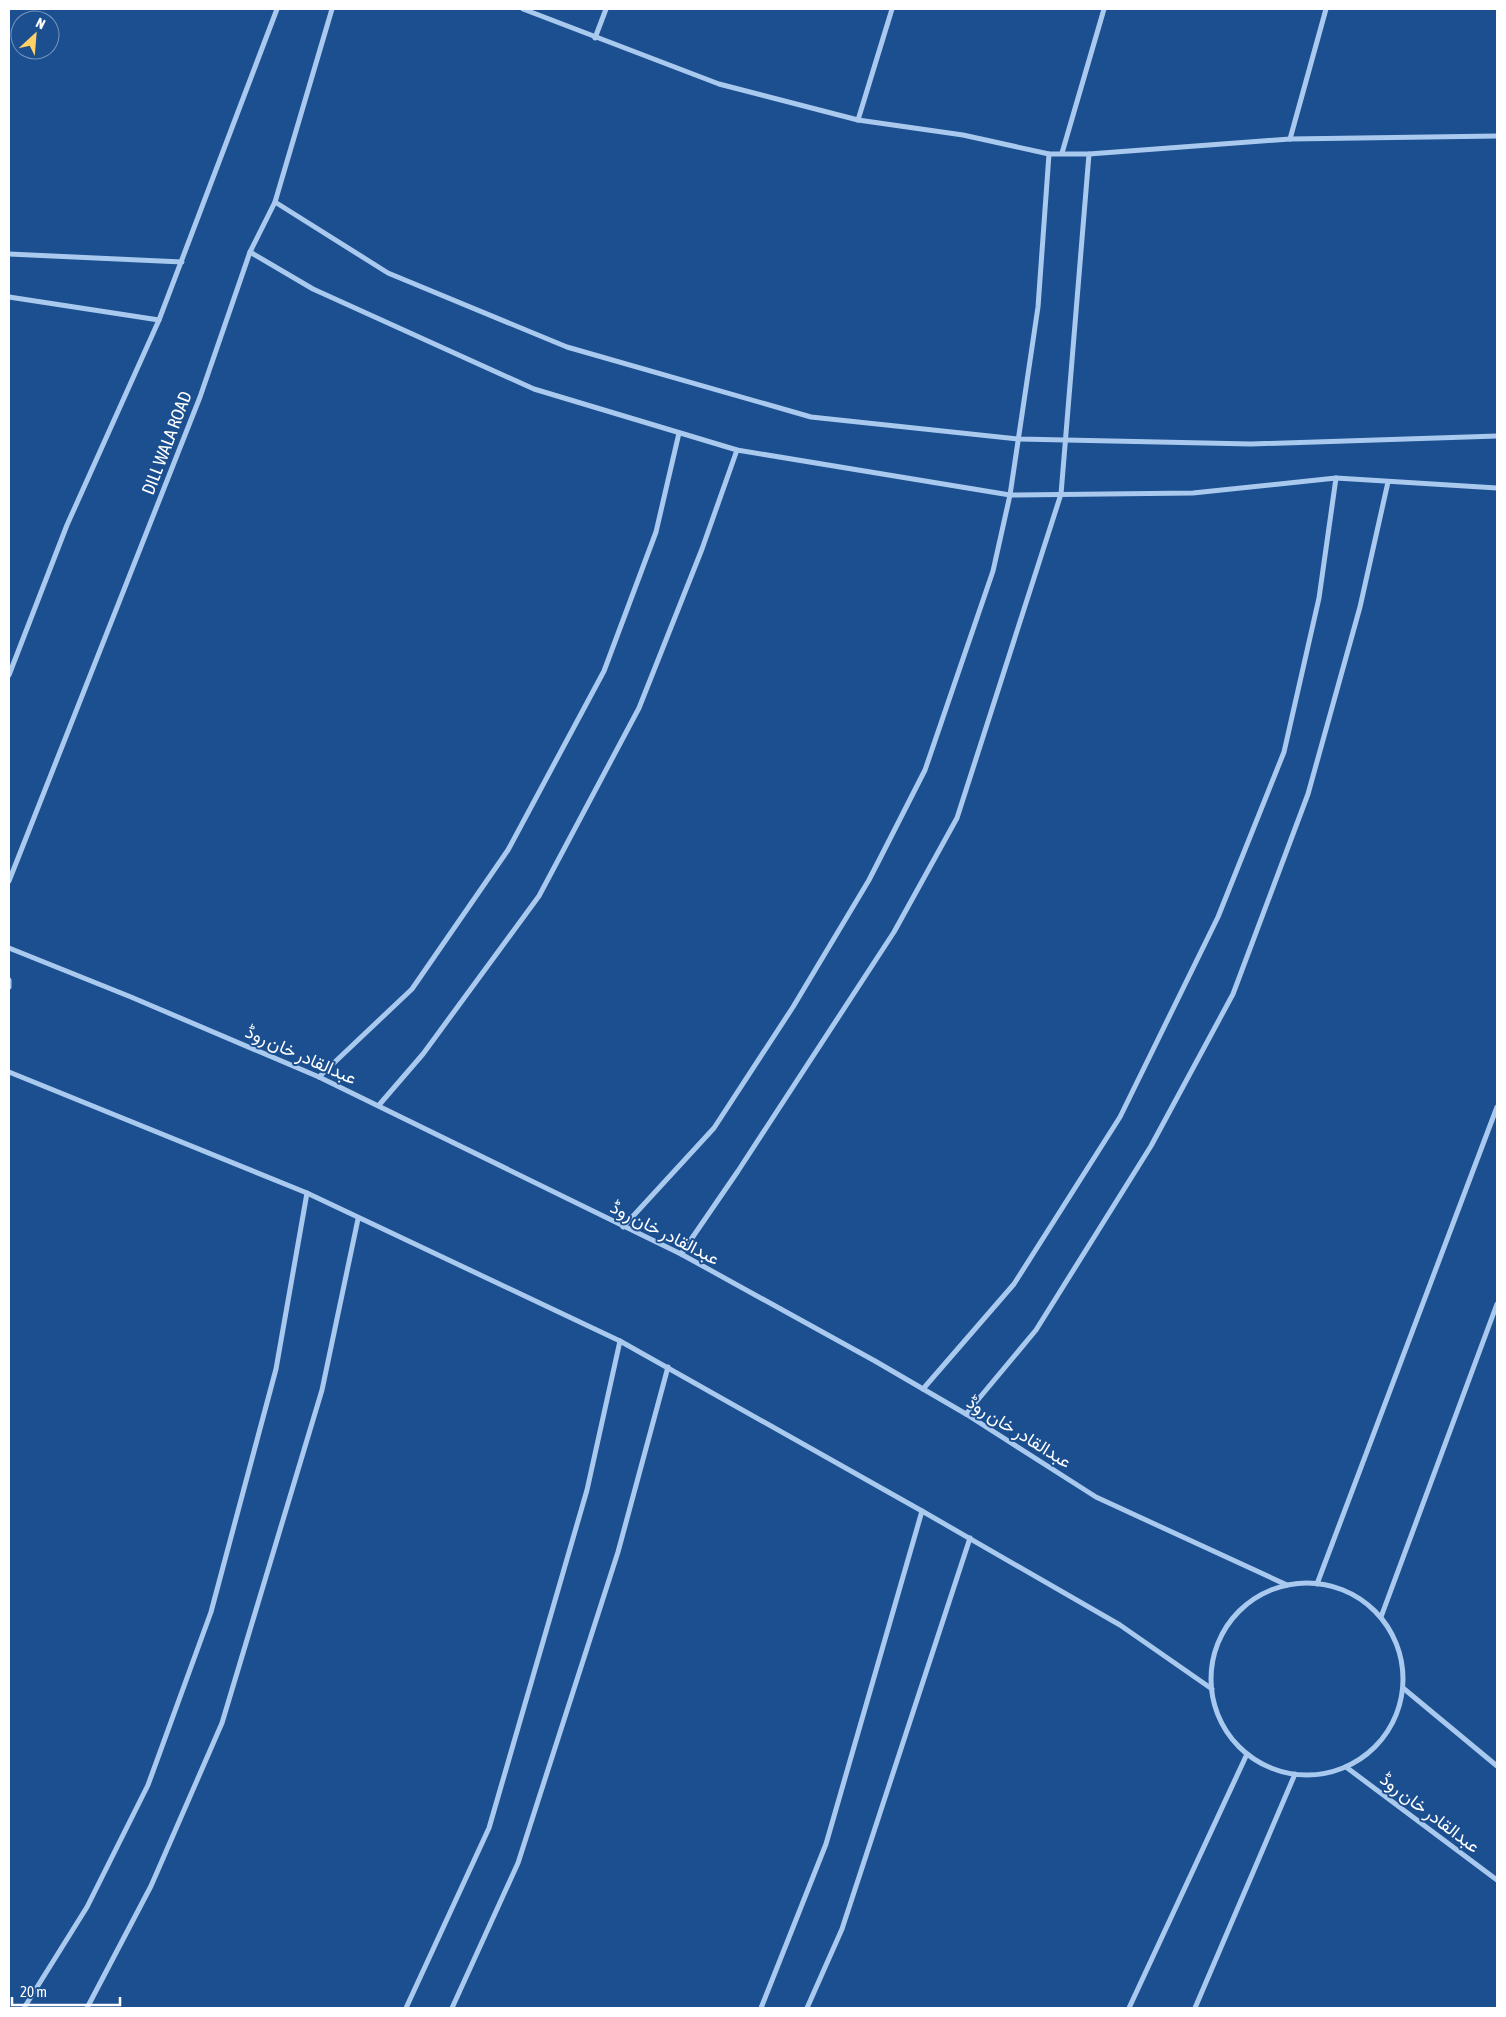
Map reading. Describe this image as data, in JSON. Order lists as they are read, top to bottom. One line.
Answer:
{"streets":{"street":["DILL WALA ROAD","عبدالقادر خان روڈ"]},"scale_bar":"20 m","north":"top right"}
